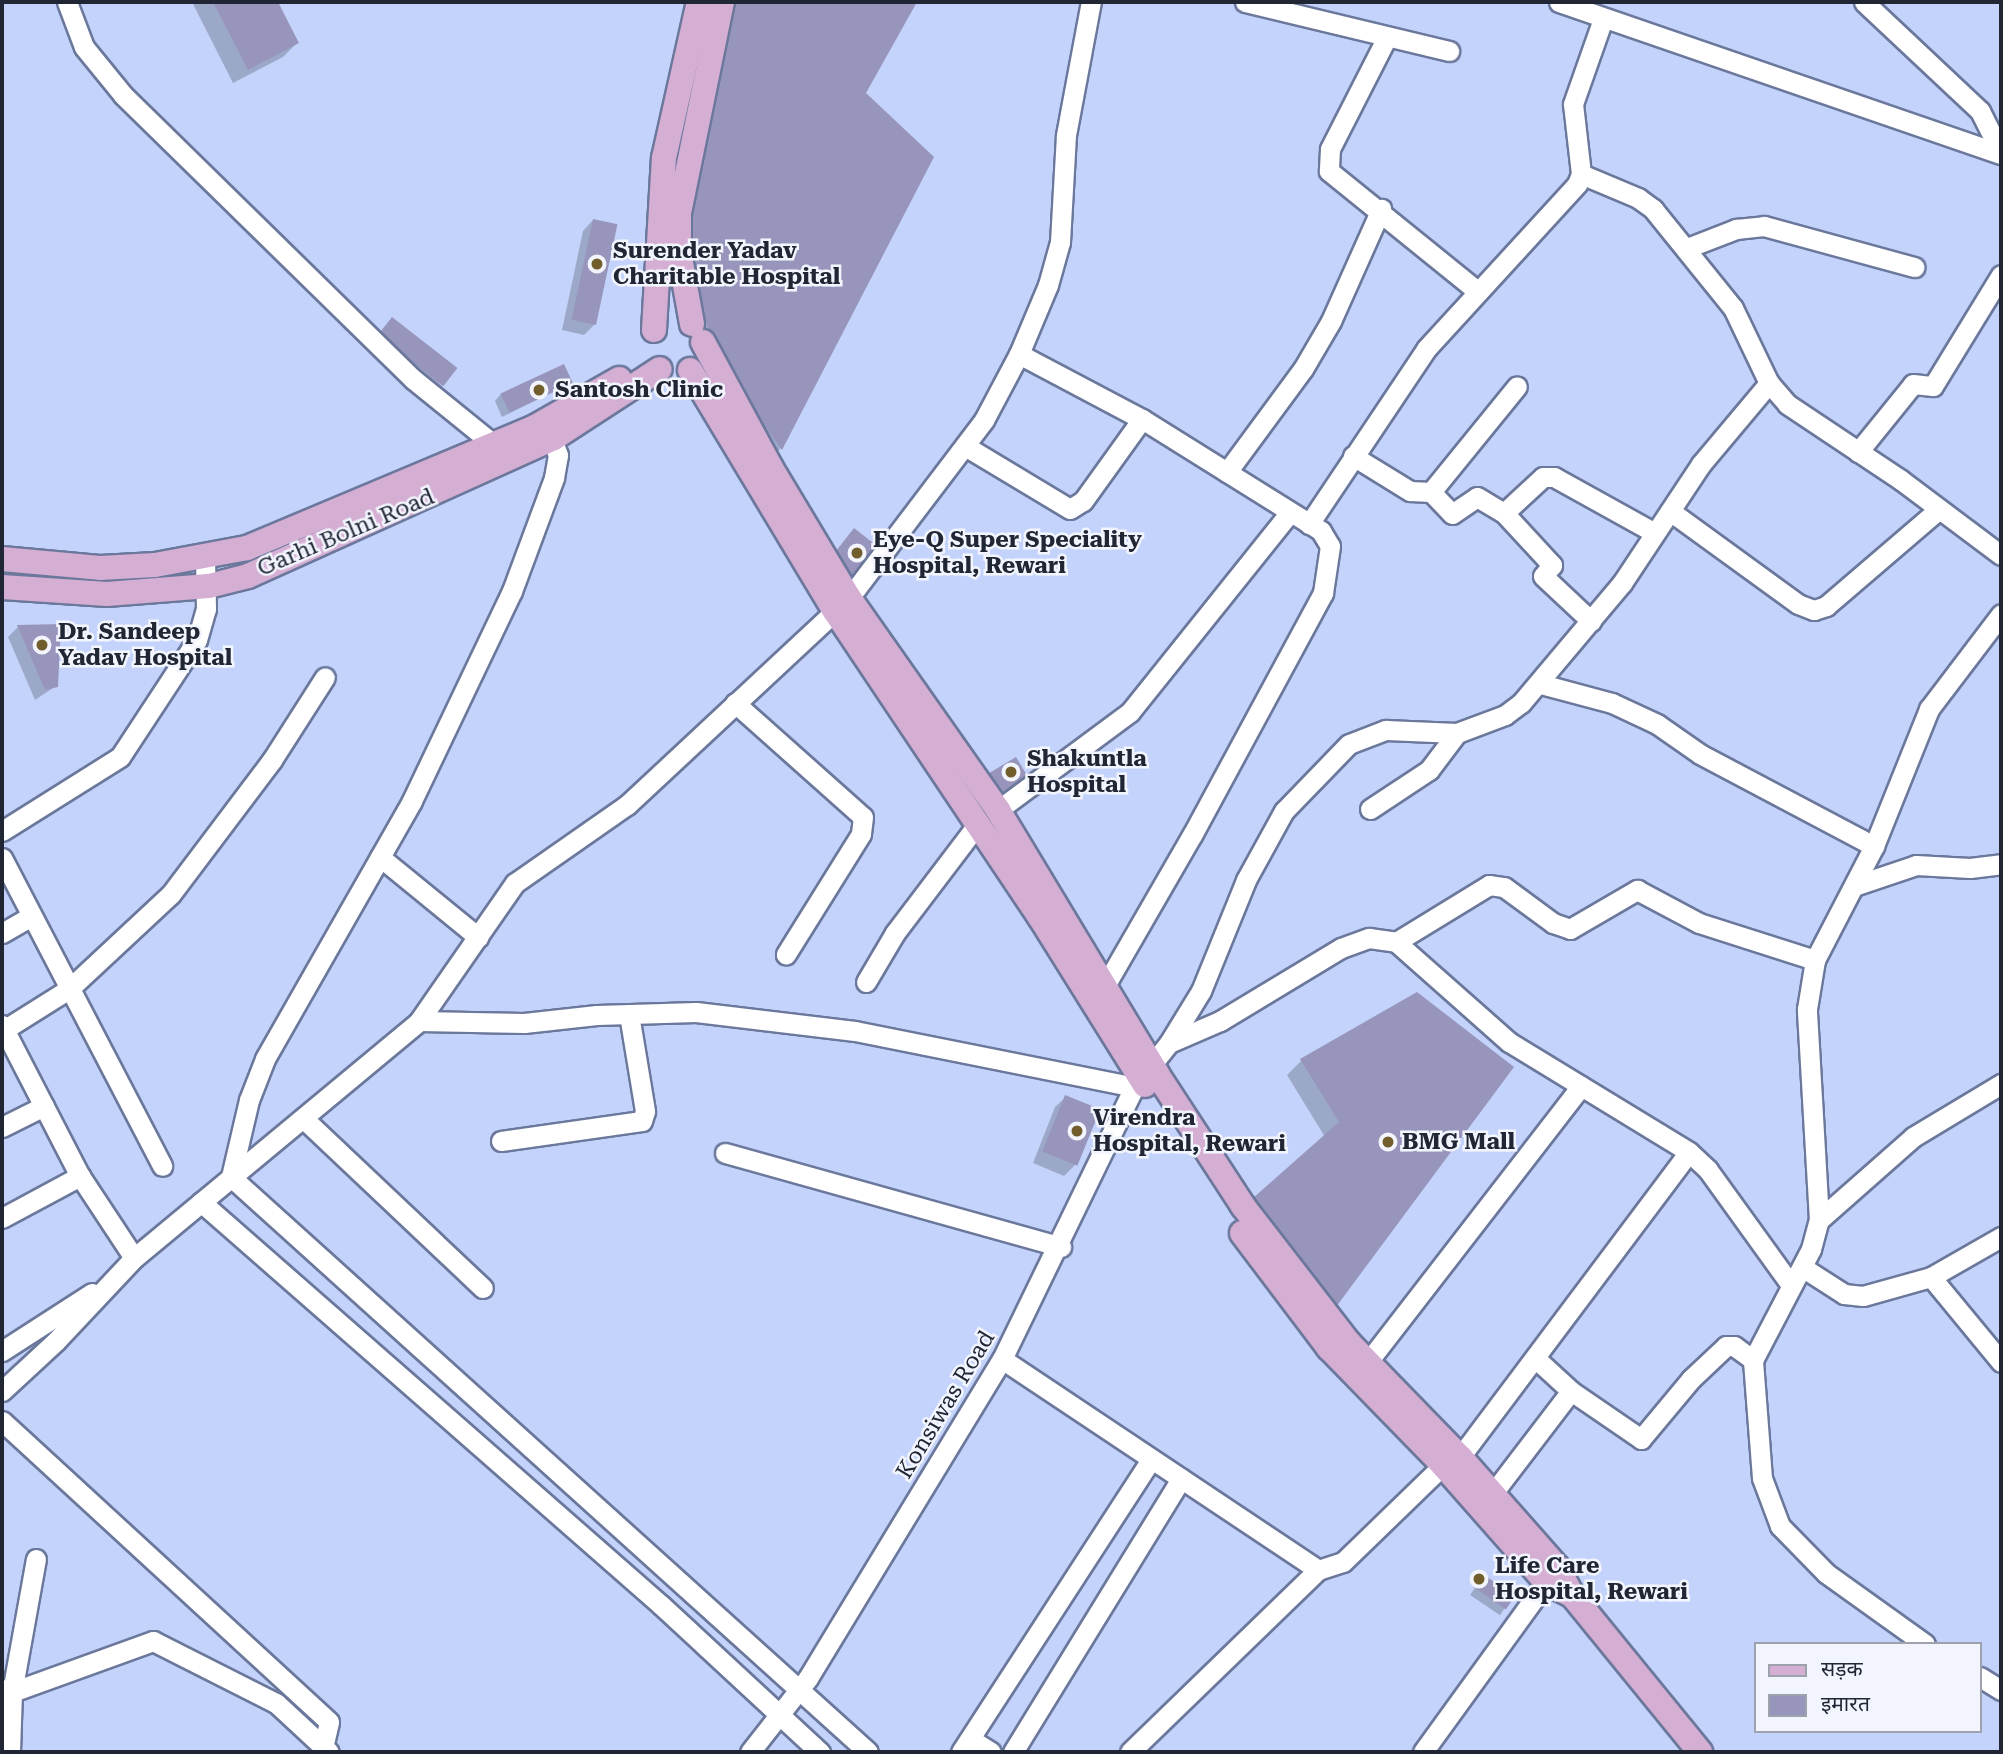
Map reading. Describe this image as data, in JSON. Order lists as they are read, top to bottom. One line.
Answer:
{"streets":{"main road":["Garhi Bolni Road"],"street":["Konsiwas Road"]},"places":["Surender Yadav Charitable Hospital","Santosh Clinic","Eye-Q Super Speciality Hospital, Rewari","Dr. Sandeep Yadav Hospital","Shakuntla Hospital","Virendra Hospital, Rewari","BMG Mall","Life Care Hospital, Rewari"],"legend":["सड़क","इमारत"]}
